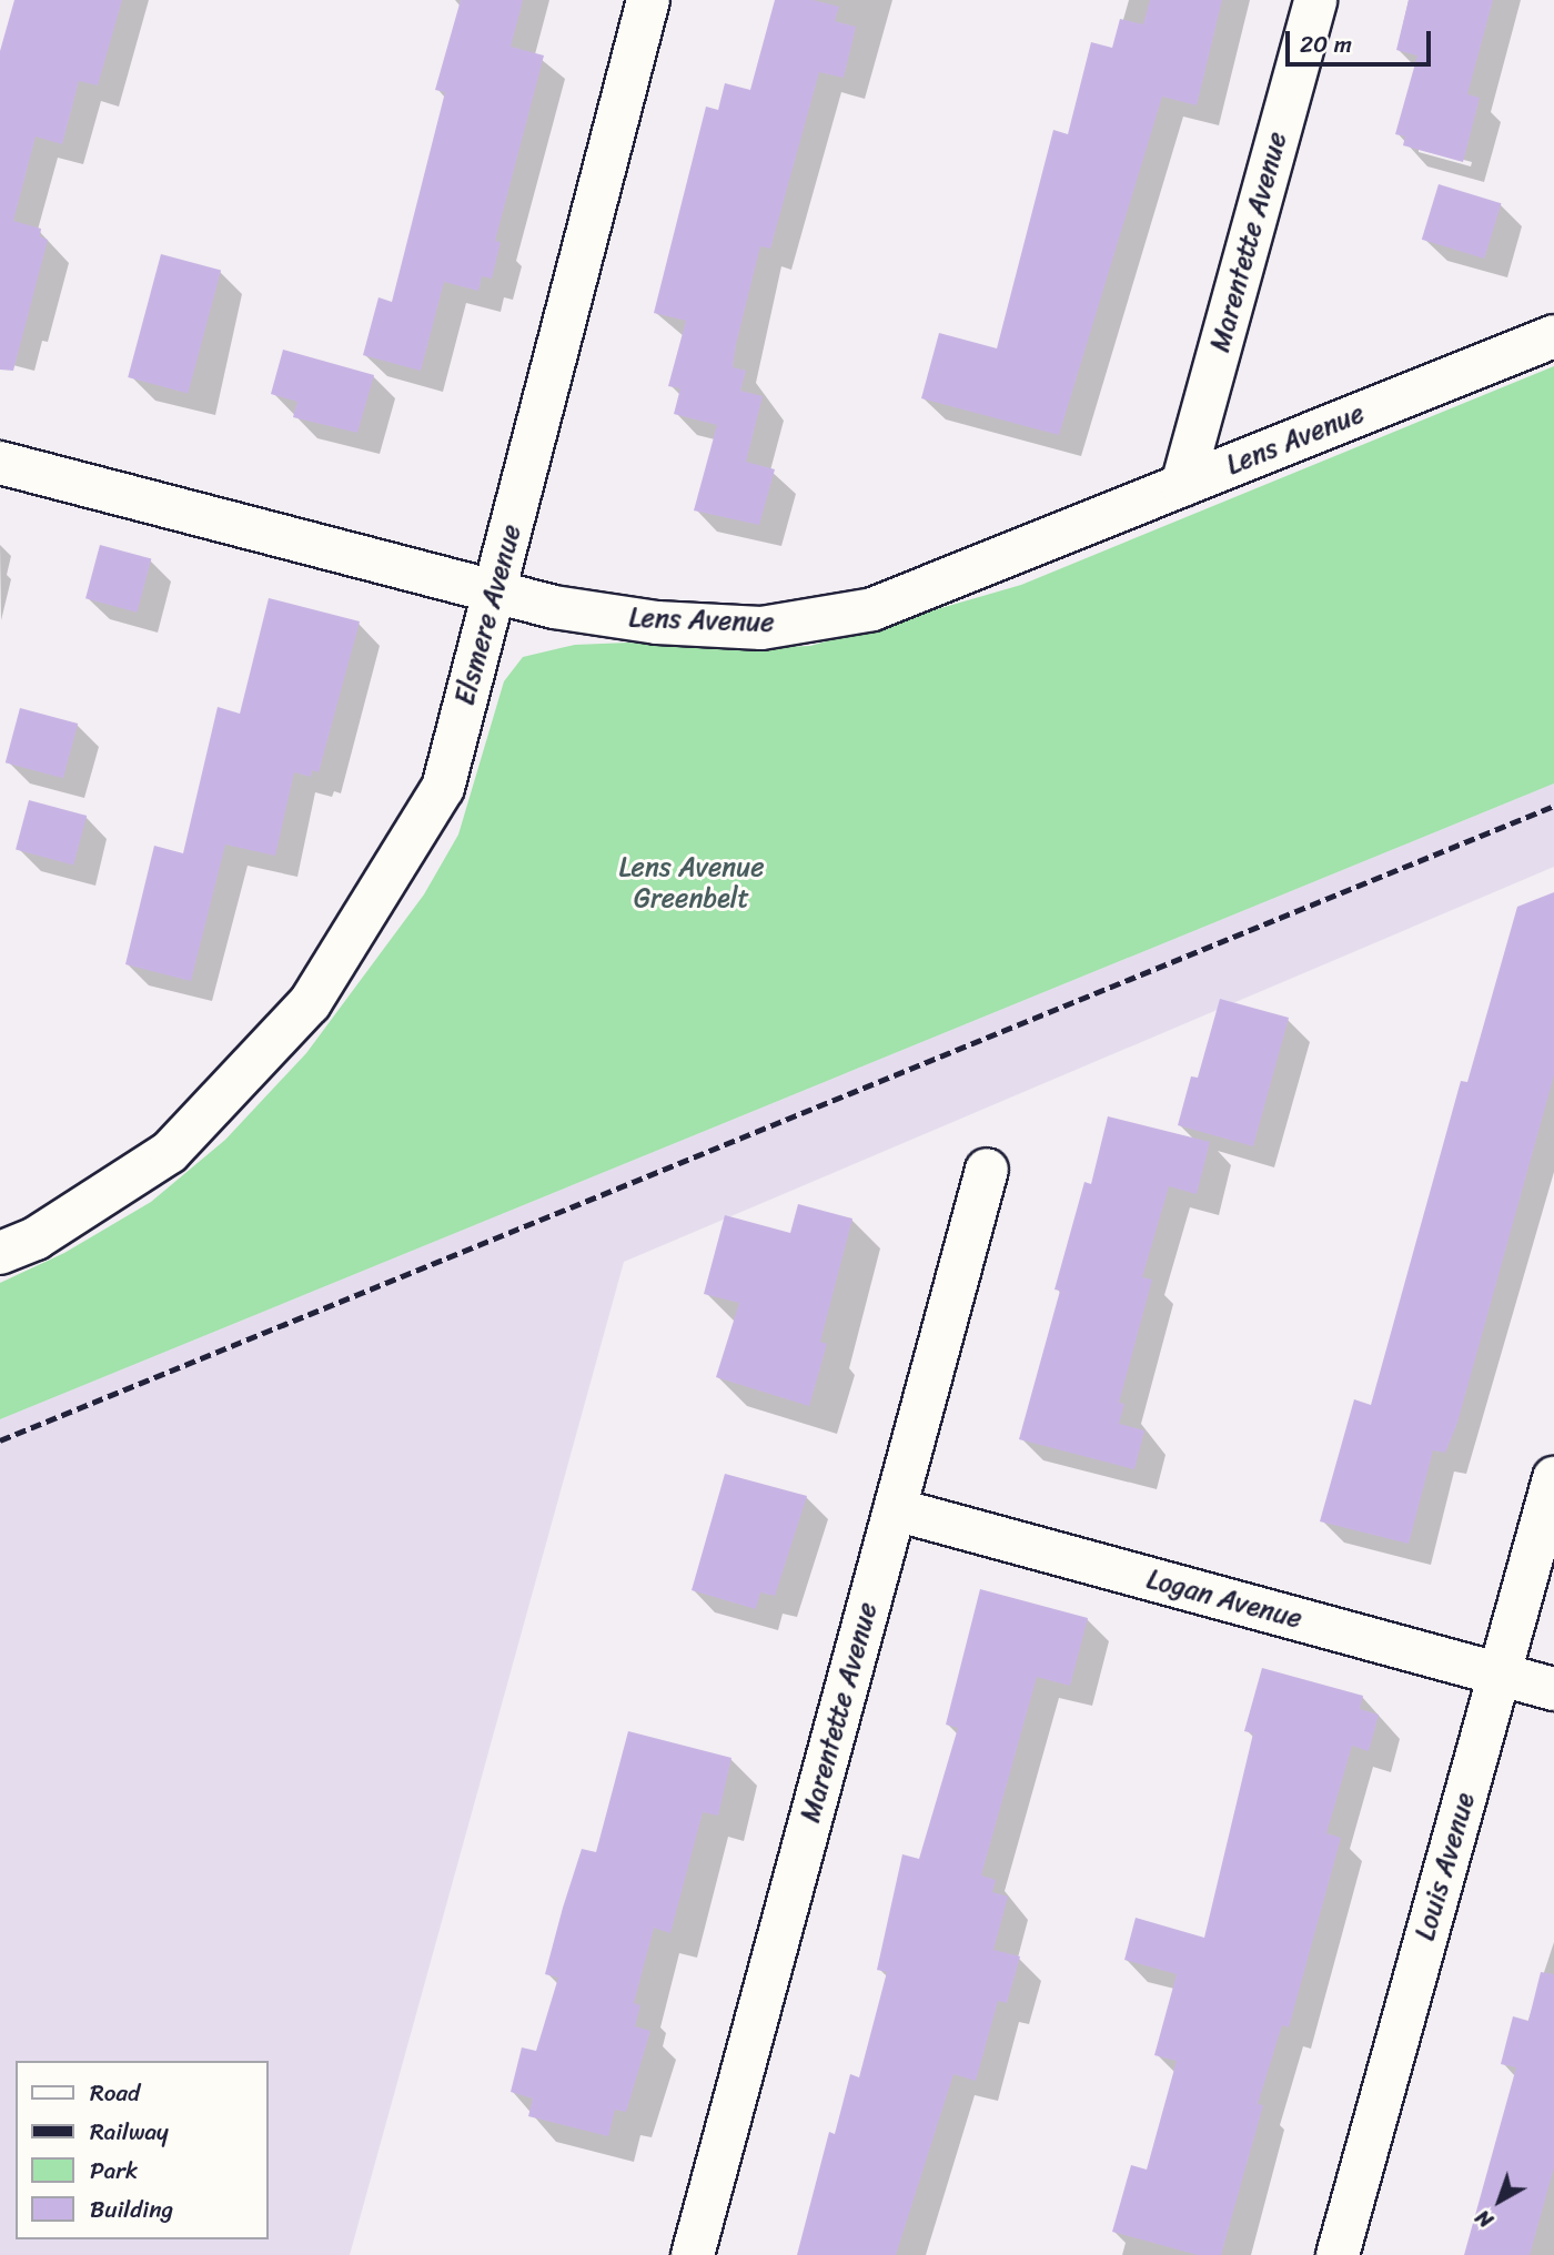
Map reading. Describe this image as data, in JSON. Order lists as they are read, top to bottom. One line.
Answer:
{"streets":{"street":["Marentette Avenue","Lens Avenue","Elsmere Avenue","Logan Avenue","Louis Avenue"]},"crossings":[["Marentette Avenue","Lens Avenue"],["Marentette Avenue","Logan Avenue"],["Lens Avenue","Elsmere Avenue"],["Logan Avenue","Louis Avenue"]],"parks":["Lens Avenue Greenbelt"],"legend":["Road","Railway","Park","Building"],"scale_bar":"20 m","north":"bottom left"}
